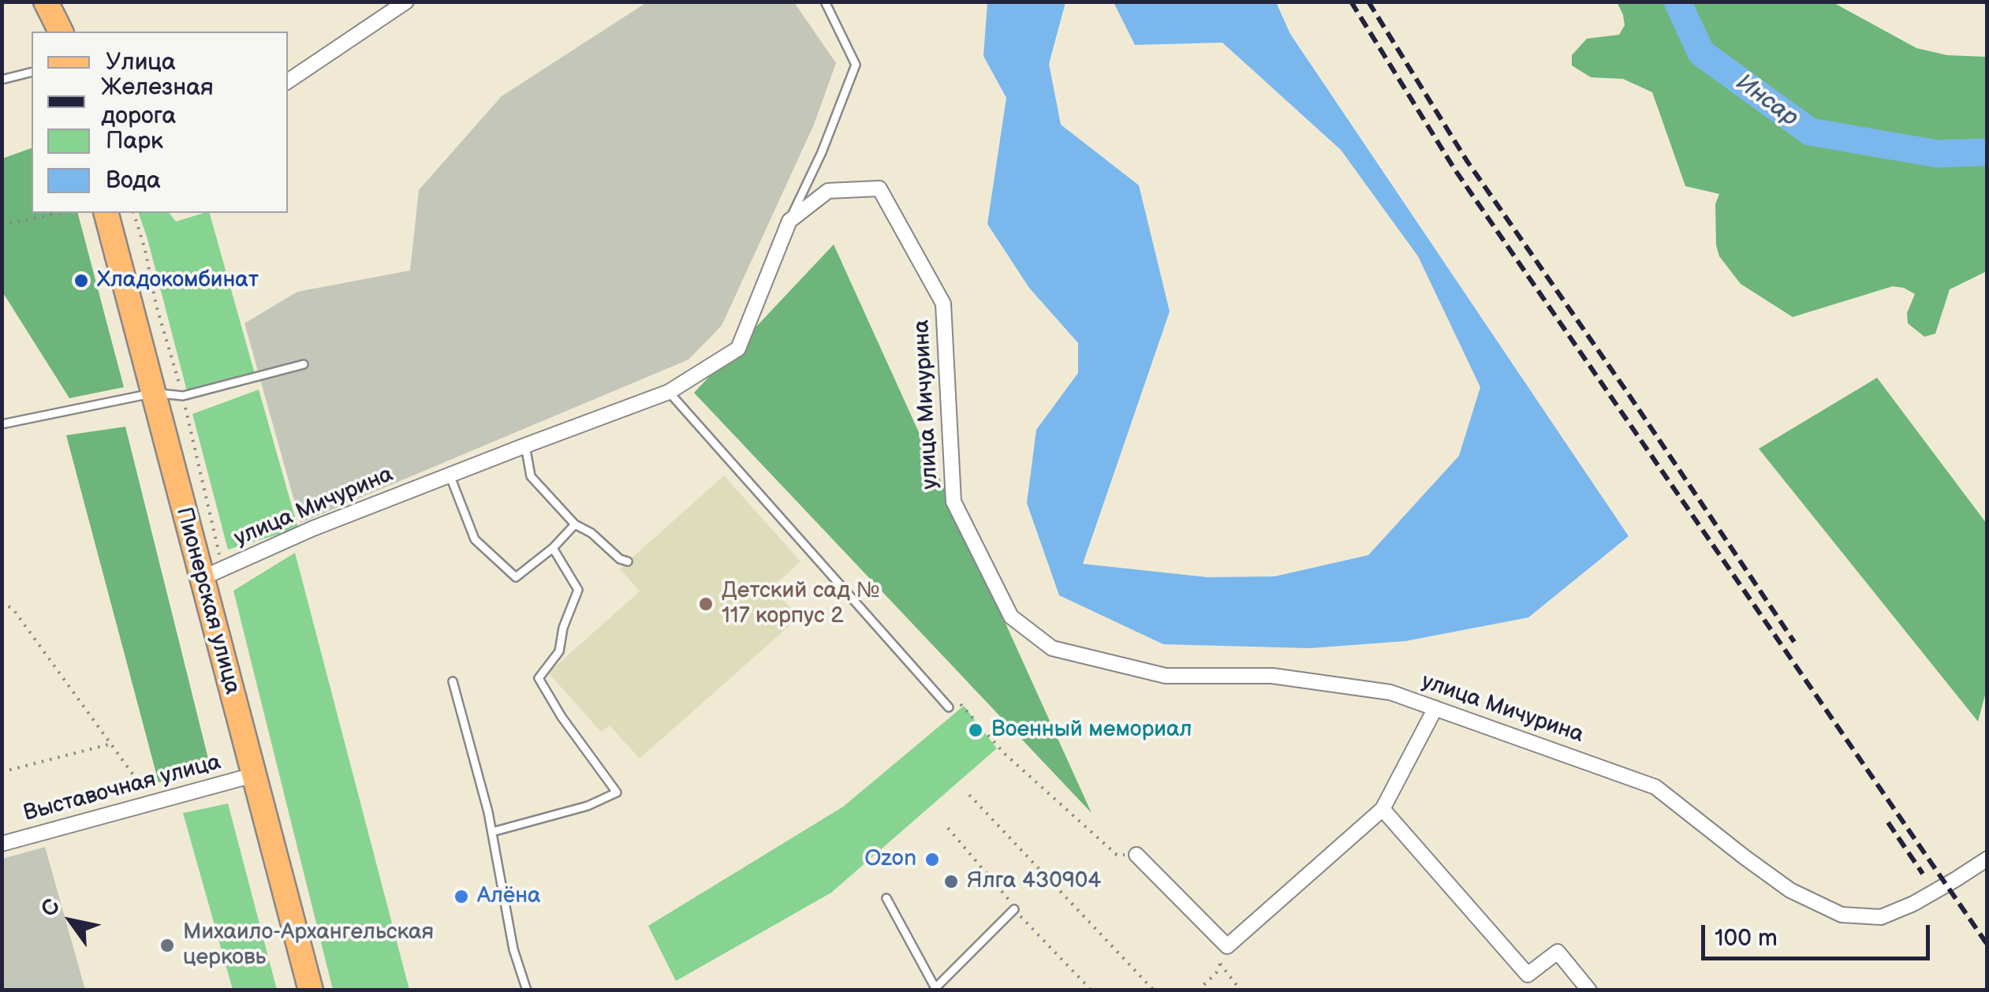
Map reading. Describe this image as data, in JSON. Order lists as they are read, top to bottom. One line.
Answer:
{"streets":{"main road":["Пионерская улица"],"street":["улица Мичурина","Выставочная улица"]},"crossings":[["улица Мичурина","Пионерская улица"],["Пионерская улица","Выставочная улица"]],"water":["Инсар"],"places":["Хладокомбинат","Детский сад № 117 корпус 2","Военный мемориал","Ozon","Ялга 430904","Алёна","Михаило-Архангельская церковь"],"legend":["Улица","Железная дорога","Парк","Вода"],"scale_bar":"100 m","north":"top left"}
